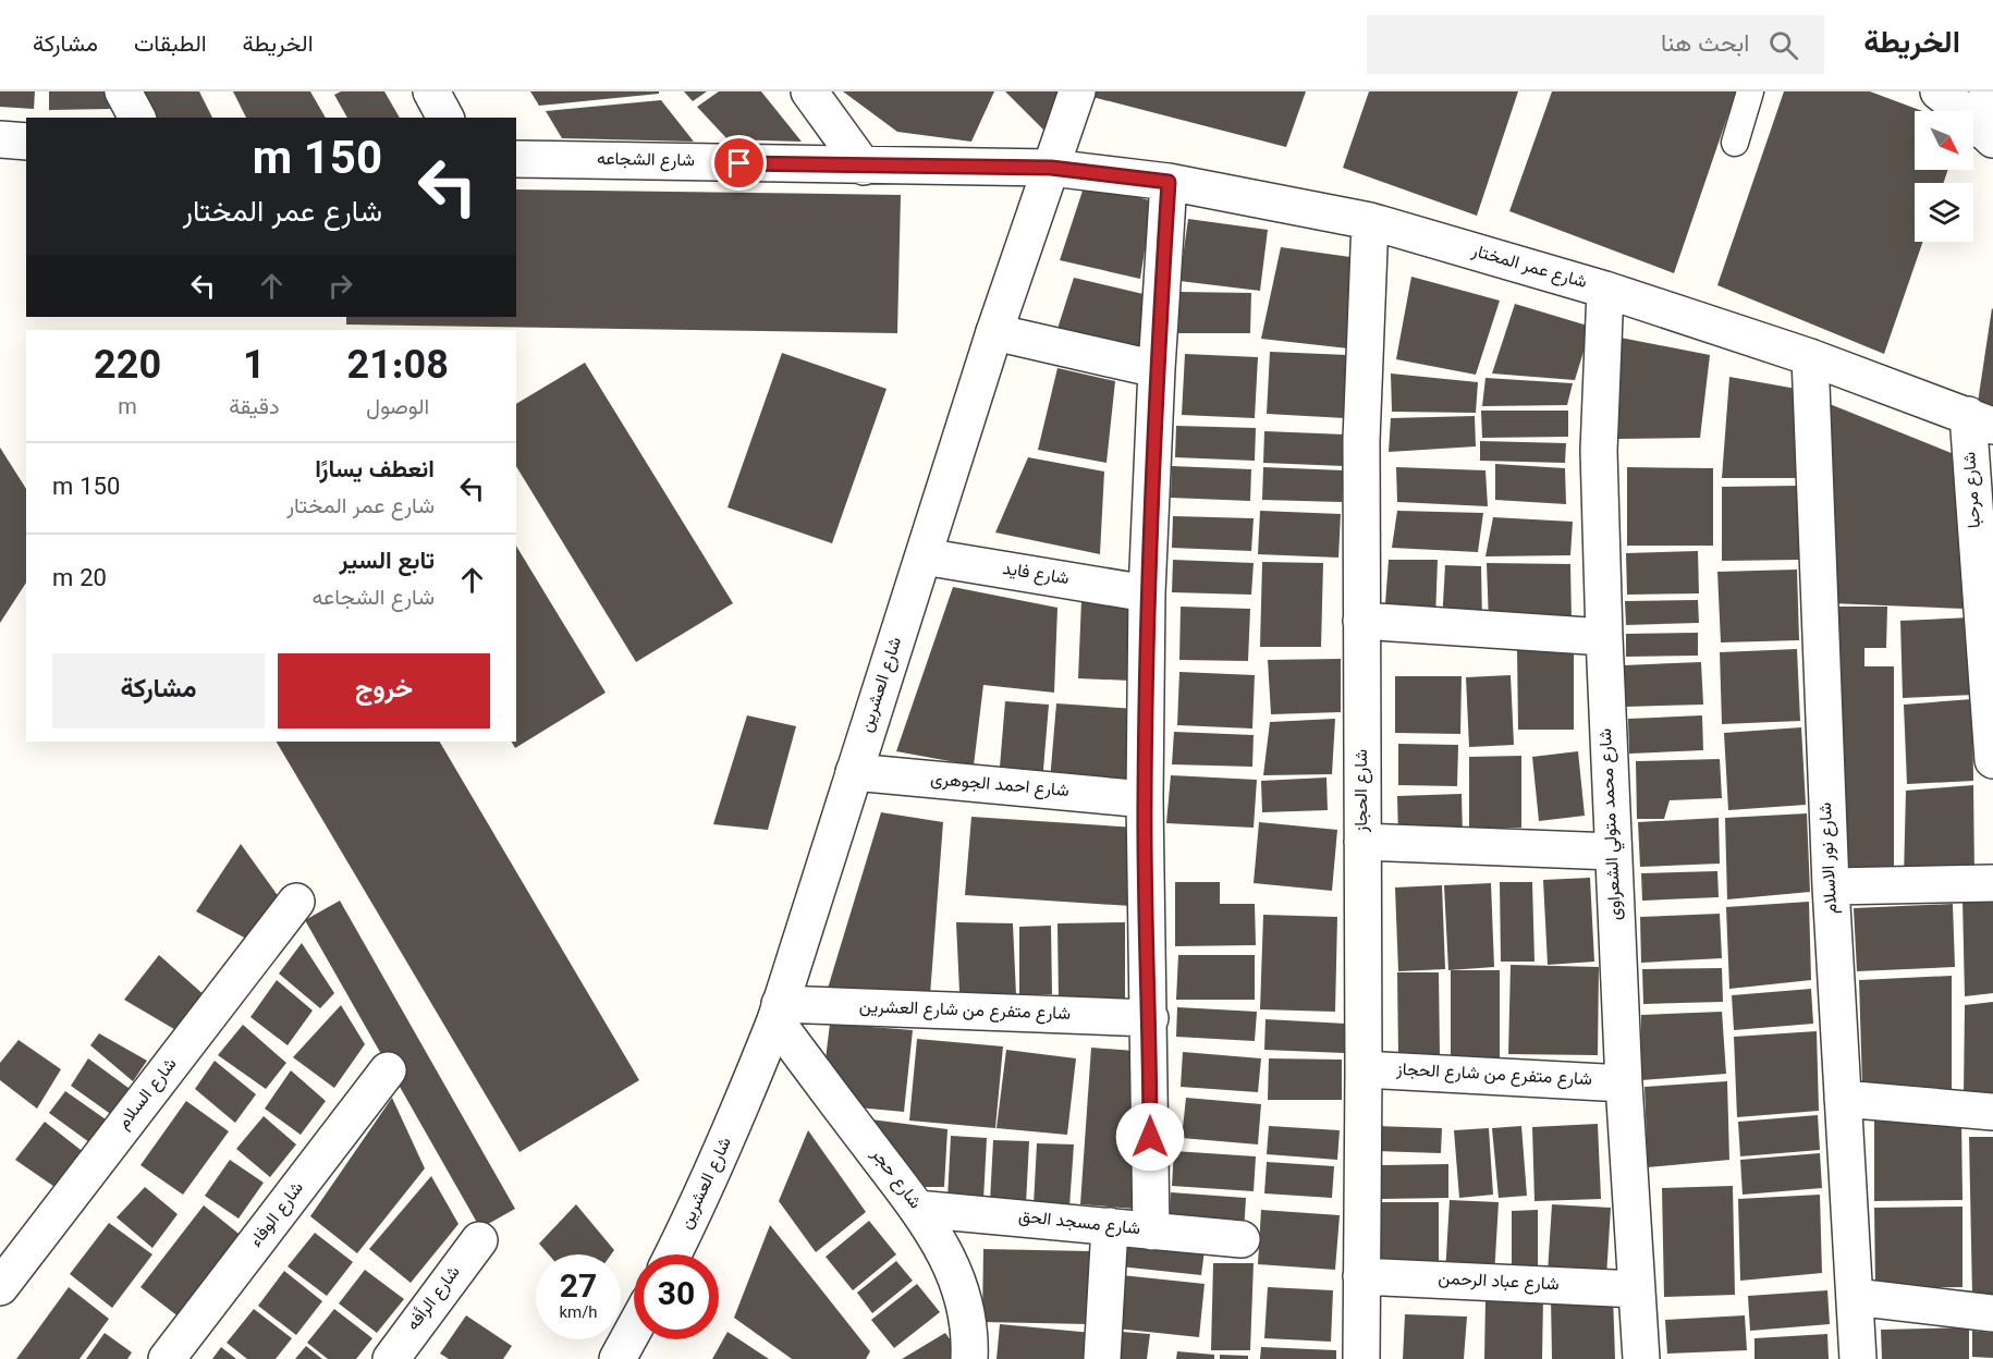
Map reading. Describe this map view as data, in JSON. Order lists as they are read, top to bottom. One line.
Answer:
{"streets":{"street":["شارع الشجاعه","شارع عمر المختار","شارع مرحبا","شارع فايد","شارع العشرين","شارع احمد الجوهرى","شارع الحجاز","شارع محمد متولي الشعراوى","شارع نور الاسلام","شارع متفرع من شارع العشرين","شارع متفرع من شارع الحجاز","شارع السلام","شارع حجر","شارع الوفاء","شارع مسجد الحق","شارع عباد الرحمن","شارع الرأفه"]},"crossings":[["شارع الشجاعه","شارع عمر المختار"],["شارع الشجاعه","شارع العشرين"],["شارع عمر المختار","شارع مرحبا"],["شارع عمر المختار","شارع العشرين"],["شارع عمر المختار","شارع الحجاز"],["شارع عمر المختار","شارع محمد متولي الشعراوى"],["شارع عمر المختار","شارع نور الاسلام"],["شارع فايد","شارع العشرين"],["شارع العشرين","شارع احمد الجوهرى"],["شارع العشرين","شارع متفرع من شارع العشرين"],["شارع العشرين","شارع حجر"],["شارع الحجاز","شارع متفرع من شارع الحجاز"],["شارع الحجاز","شارع عباد الرحمن"],["شارع محمد متولي الشعراوى","شارع متفرع من شارع الحجاز"],["شارع محمد متولي الشعراوى","شارع عباد الرحمن"],["شارع متفرع من شارع العشرين","شارع حجر"],["شارع حجر","شارع مسجد الحق"]],"north":"bottom right","page":{"header":"الخريطة","search":"ابحث هنا","nav":["الخريطة","الطبقات","مشاركة"],"turn":["150 m","شارع عمر المختار"],"eta":["21:08","الوصول","1","دقيقة","220","m"],"list":[{"name":"انعطف يسارًا","note":"شارع عمر المختار","value":"150 m"},{"name":"تابع السير","note":"شارع الشجاعه","value":"20 m"}],"buttons":["خروج","مشاركة"],"speed":"27 km/h","limit":"30"}}
